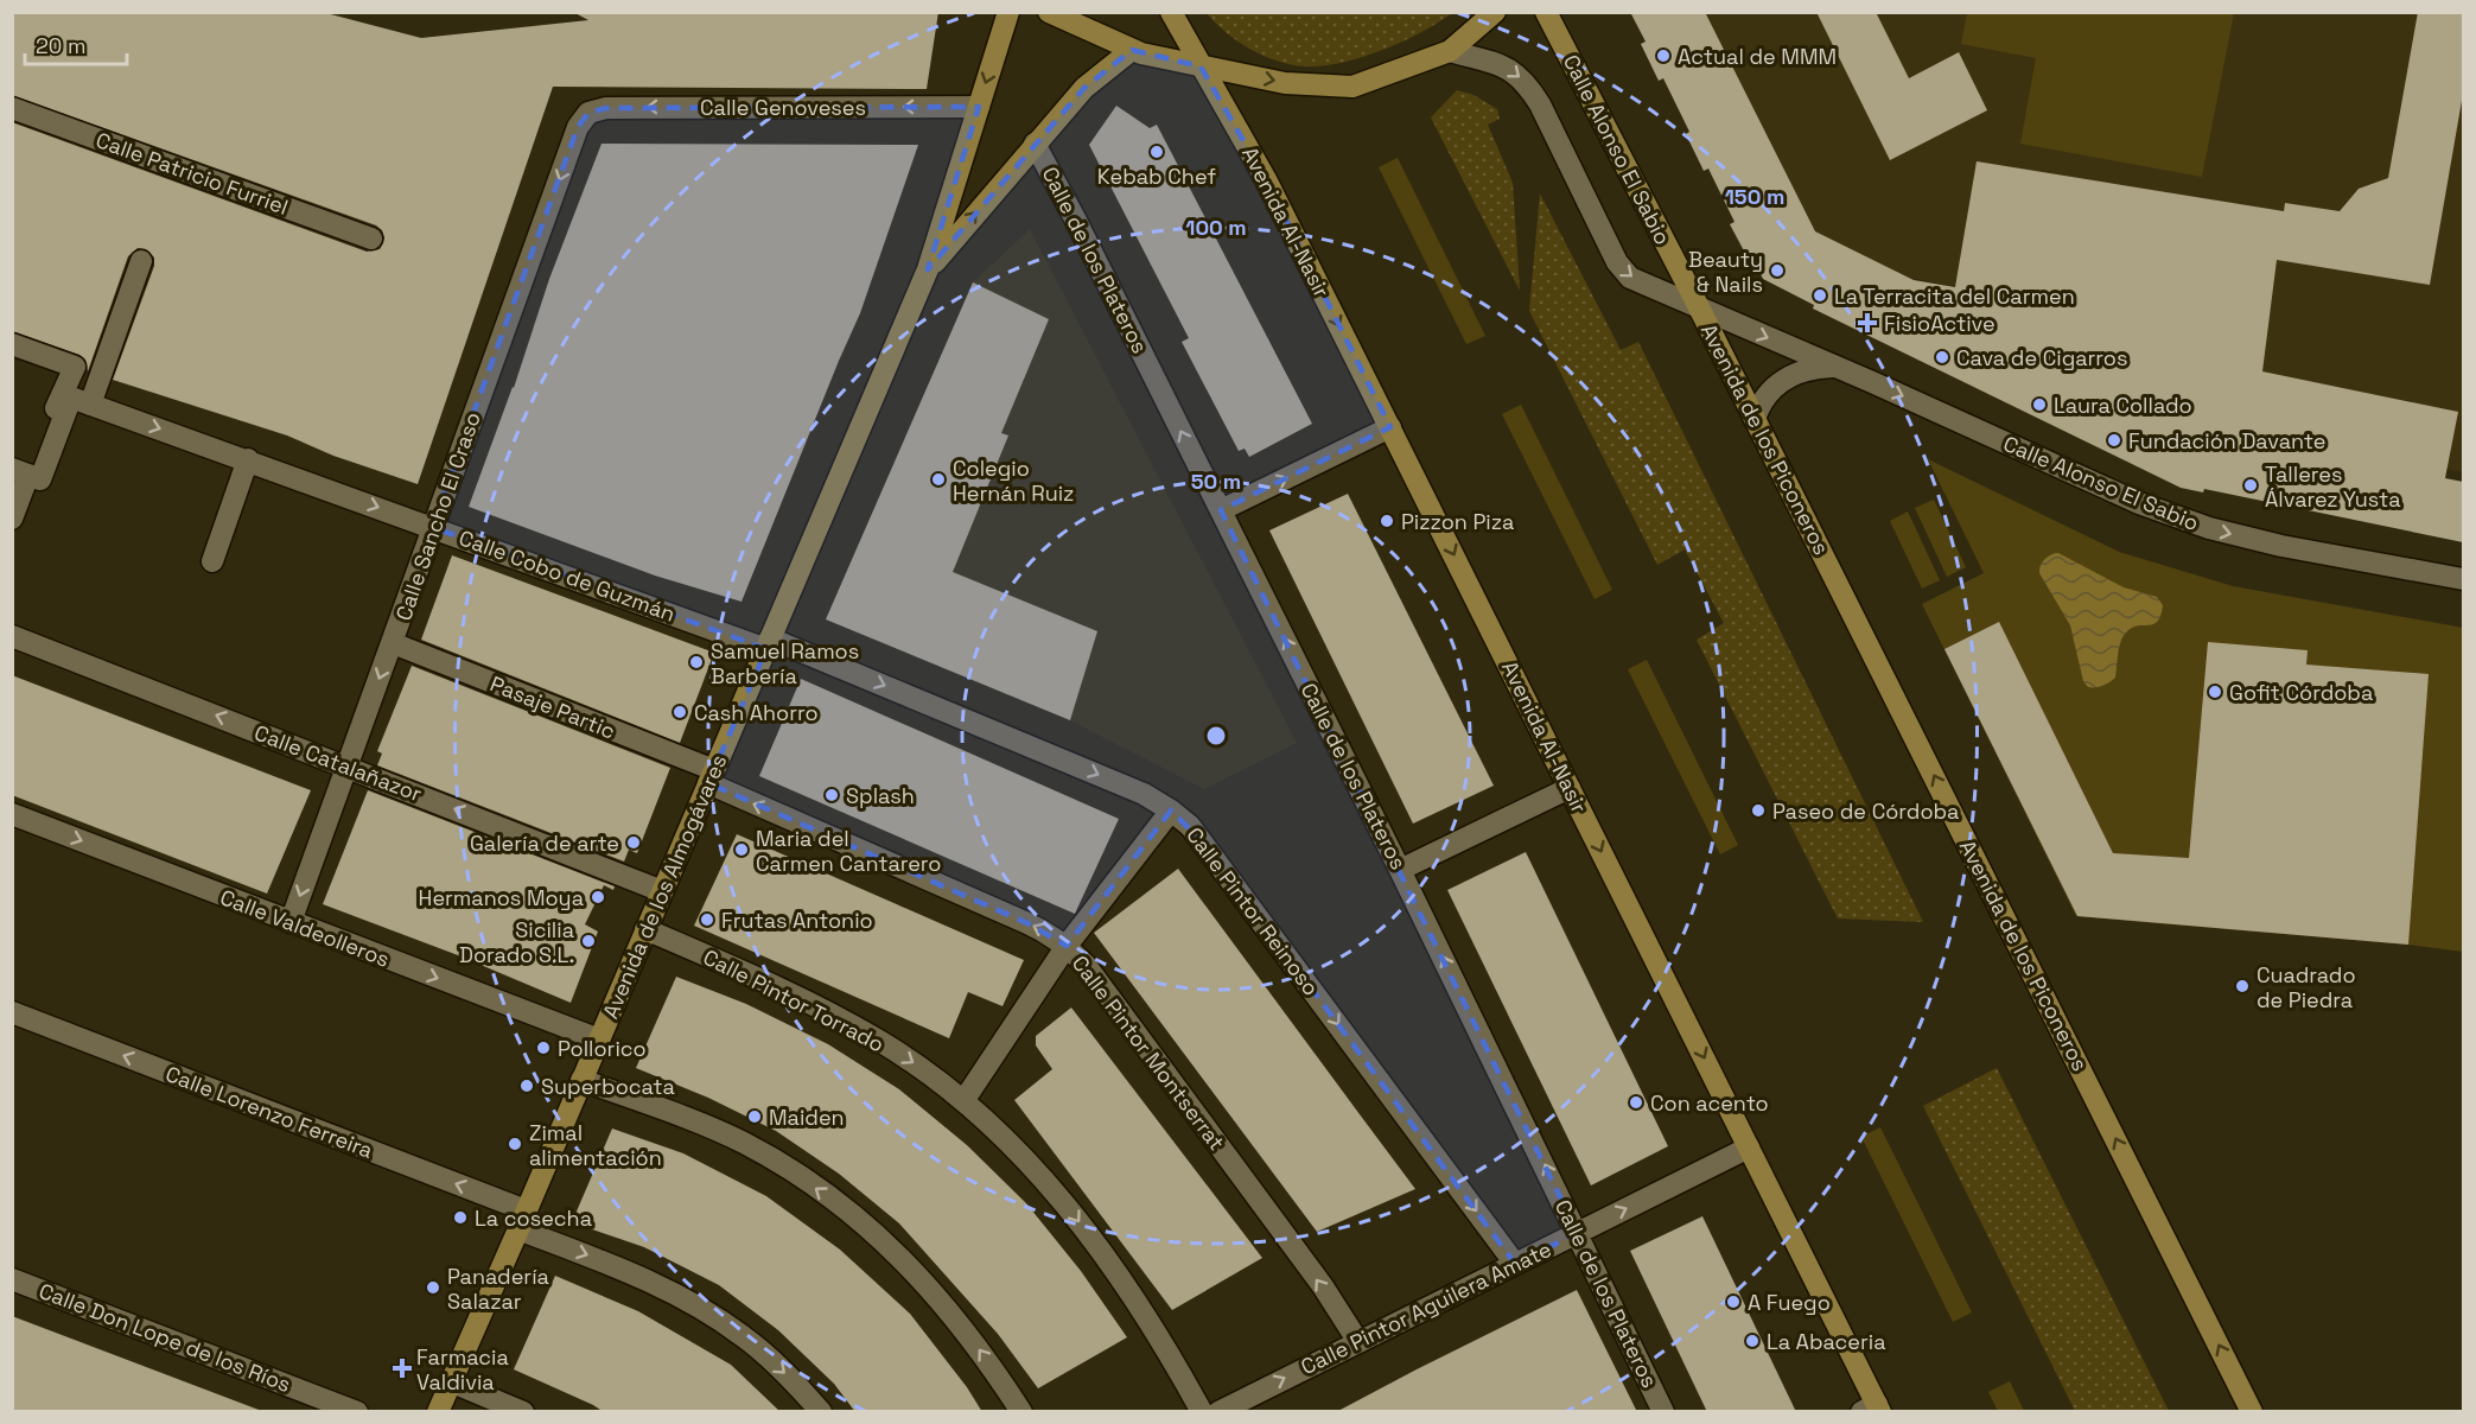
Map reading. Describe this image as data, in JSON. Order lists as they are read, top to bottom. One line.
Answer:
{"streets":{"main road":["Calle Alonso El Sabio","Avenida Al-Nasir","Avenida de los Piconeros","Avenida de los Almogávares"],"street":["Calle Genoveses","Calle Patricio Furriel","Calle de los Plateros","Calle Sancho El Craso","Calle Cobo de Guzmán","Pasaje Partic","Calle Catalañazor","Calle Pintor Reinoso","Calle Valdeolleros","Calle Pintor Torrado","Calle Pintor Montserrat","Calle Lorenzo Ferreira","Calle Pintor Aguilera Amate","Calle Don Lope de los Ríos"]},"crossings":[["Calle Genoveses","Calle Sancho El Craso"],["Calle Genoveses","Avenida de los Almogávares"],["Calle Alonso El Sabio","Avenida de los Piconeros"],["Avenida Al-Nasir","Calle Pintor Aguilera Amate"],["Calle de los Plateros","Avenida de los Almogávares"],["Calle de los Plateros","Calle Pintor Aguilera Amate"],["Calle Sancho El Craso","Calle Cobo de Guzmán"],["Calle Sancho El Craso","Pasaje Partic"],["Calle Sancho El Craso","Calle Catalañazor"],["Calle Sancho El Craso","Calle Valdeolleros"],["Calle Cobo de Guzmán","Avenida de los Almogávares"],["Calle Cobo de Guzmán","Calle Pintor Reinoso"],["Pasaje Partic","Avenida de los Almogávares"],["Pasaje Partic","Calle Pintor Montserrat"],["Calle Catalañazor","Avenida de los Almogávares"],["Avenida de los Almogávares","Calle Pintor Reinoso"],["Avenida de los Almogávares","Calle Valdeolleros"],["Avenida de los Almogávares","Calle Pintor Torrado"],["Avenida de los Almogávares","Calle Pintor Montserrat"],["Avenida de los Almogávares","Calle Lorenzo Ferreira"],["Calle Pintor Reinoso","Calle Pintor Aguilera Amate"],["Calle Pintor Montserrat","Calle Pintor Aguilera Amate"]],"one_way":["Calle Genoveses","Calle Alonso El Sabio","Avenida Al-Nasir","Calle de los Plateros","Avenida de los Piconeros","Calle Sancho El Craso","Calle Cobo de Guzmán","Calle Catalañazor","Calle Pintor Reinoso","Calle Valdeolleros","Calle Pintor Montserrat","Calle Pintor Aguilera Amate"],"places":{"other":["Actual de MMM","Kebab Chef","Beauty & Nails","La Terracita del Carmen","Cava de Cigarros","Laura Collado","Fundación Davante","Colegio Hernán Ruiz","Talleres Álvarez Yusta","Pizzon Piza","Samuel Ramos Barbería","Gofit Córdoba","Cash Ahorro","Splash","Paseo de Córdoba","Galería de arte","Maria del Carmen Cantarero","Hermanos Moya","Frutas Antonio","Sicilia Dorado S.L.","Cuadrado de Piedra","Pollorico","Superbocata","Con acento","Maiden","Zimal alimentación","La cosecha","Panadería Salazar","A Fuego","La Abaceria"],"health":["FisioActive","Farmacia Valdivia"]},"scale_bar":"20 m","rings":["150 m","100 m","50 m"]}
